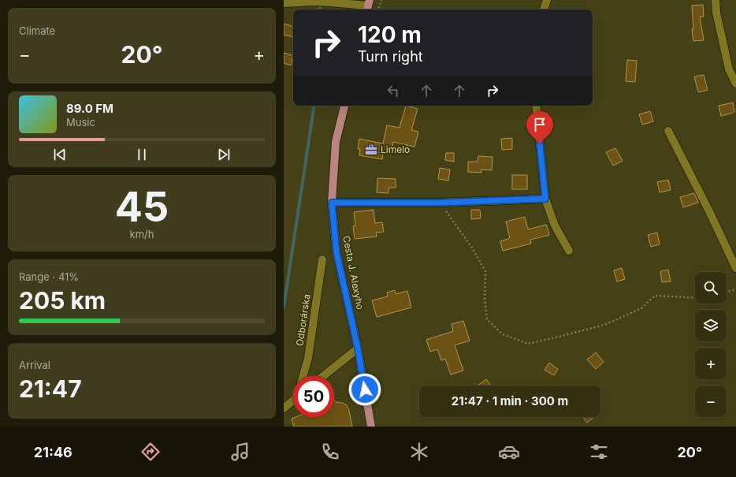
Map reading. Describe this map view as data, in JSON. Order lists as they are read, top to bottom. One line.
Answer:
{"streets":{"main road":["Cesta J. Alexyho"],"lane":["Odborárska"]},"places":{"office":["Limelo"]},"page":{"tile":["Climate",["45","km/h"],["Range · 41%","205 km"],["Arrival","21:47"]],"turn":["120 m","Turn right"],"heat":["−","20°","+"],"song":["89.0 FM","Music"],"map_buttons":["+","−"],"limit":"50","trip":"21:47 · 1 min · 300 m","tabs":["21:46","20°"]}}
